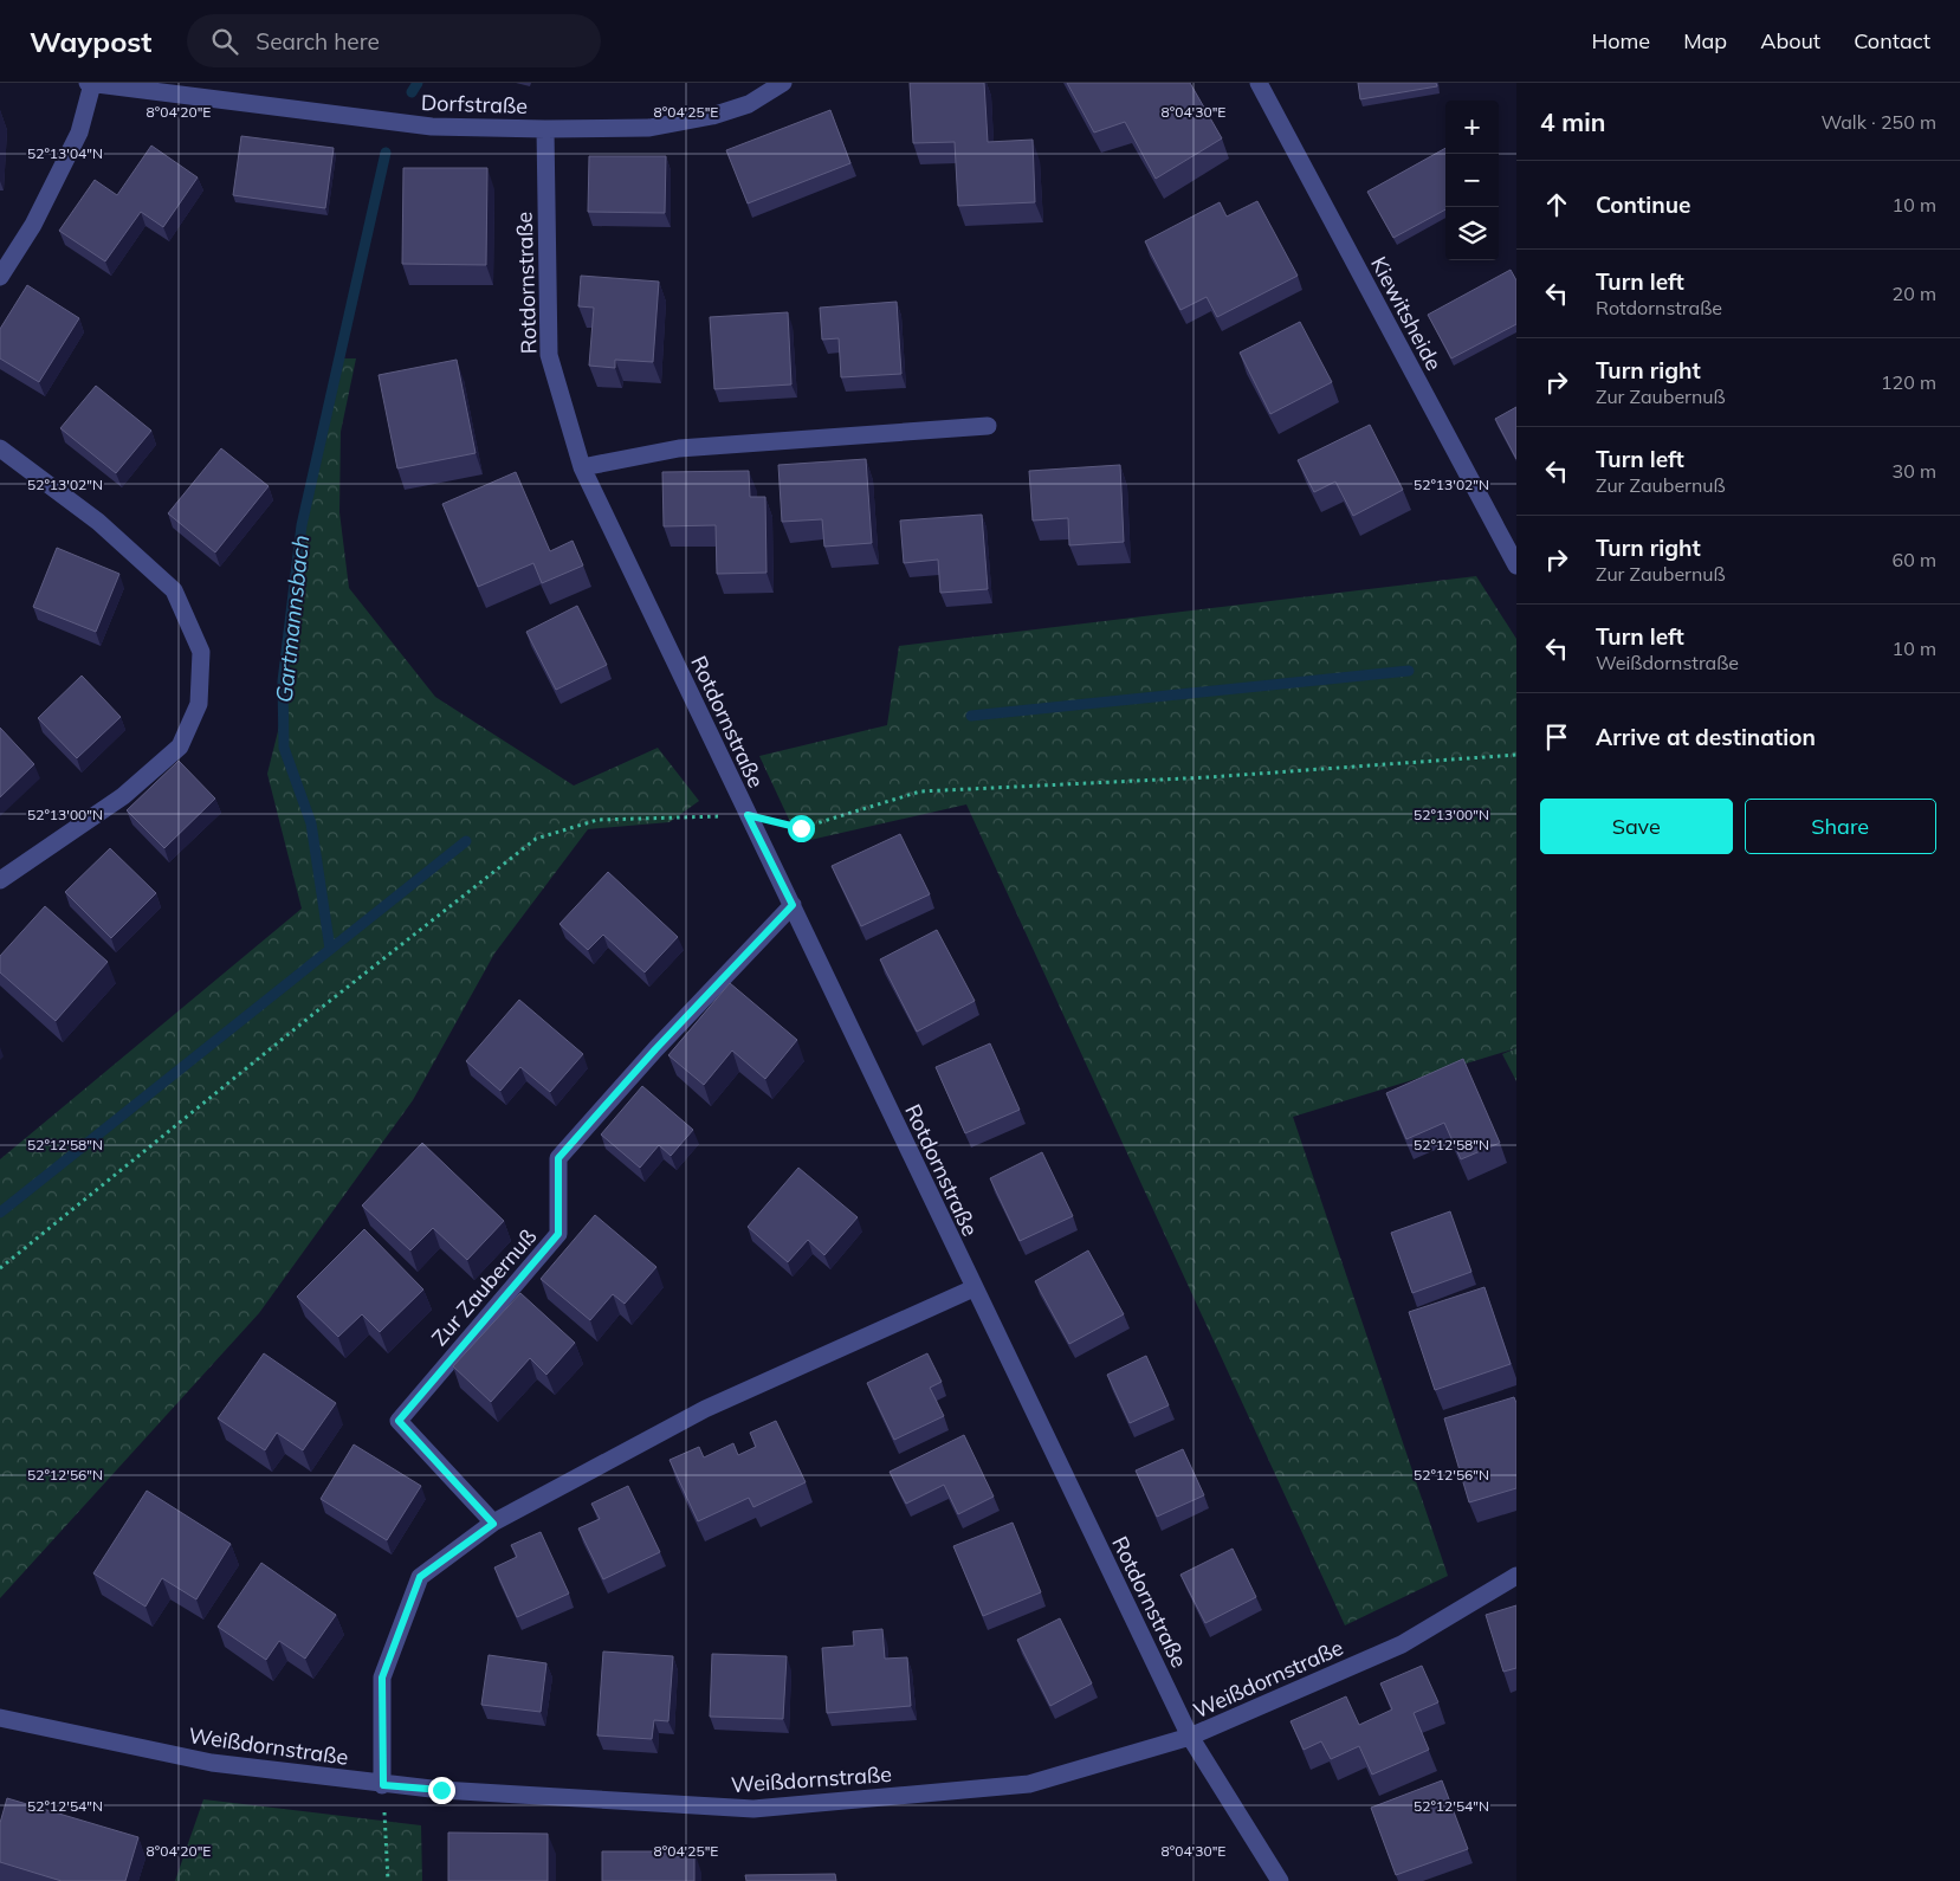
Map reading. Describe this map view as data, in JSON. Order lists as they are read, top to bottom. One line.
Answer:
{"streets":{"street":["Dorfstraße","Rotdornstraße","Kiewitsheide","Zur Zaubernuß","Weißdornstraße"]},"crossings":[["Dorfstraße","Rotdornstraße"],["Rotdornstraße","Zur Zaubernuß"],["Rotdornstraße","Weißdornstraße"]],"water":["Gartmannsbach"],"page":{"header":"Waypost","search":"Search here","nav":["Home","Map","About","Contact"],"heading":["4 min","Walk · 250 m"],"map_buttons":["+","−"],"list":[["Continue","10 m"],["Turn left","Rotdornstraße","20 m"],["Turn right","Zur Zaubernuß","120 m"],["Turn left","Zur Zaubernuß","30 m"],["Turn right","Zur Zaubernuß","60 m"],["Turn left","Weißdornstraße","10 m"],"Arrive at destination"],"buttons":["Save","Share"]},"coordinates":["8°04'20\"E","8°04'25\"E","8°04'30\"E","52°13'04\"N","52°13'02\"N","52°13'00\"N","52°12'58\"N","52°12'56\"N","52°12'54\"N"]}
